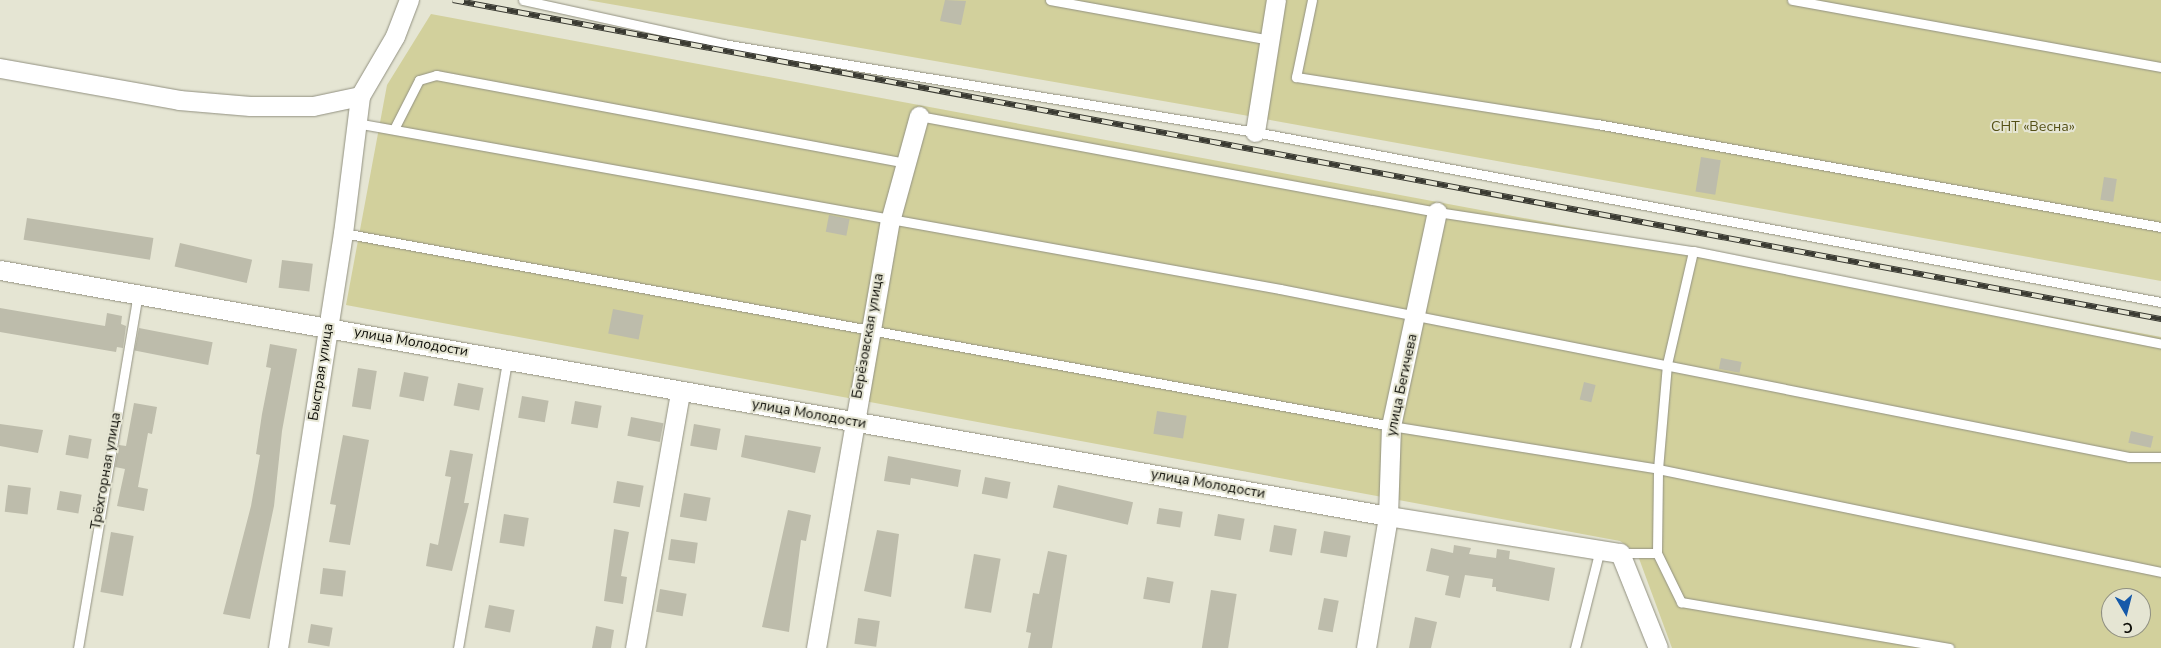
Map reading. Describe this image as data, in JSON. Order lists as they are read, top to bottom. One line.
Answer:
{"streets":{"street":["Берёзовская улица","улица Молодости","Быстрая улица","улица Бегичева"],"lane":["Трёхгорная улица"]},"crossings":[["Берёзовская улица","улица Молодости"],["улица Молодости","Быстрая улица"],["улица Молодости","улица Бегичева"],["улица Молодости","Трёхгорная улица"]],"parks":["СНТ «Весна»"],"north":"bottom"}
